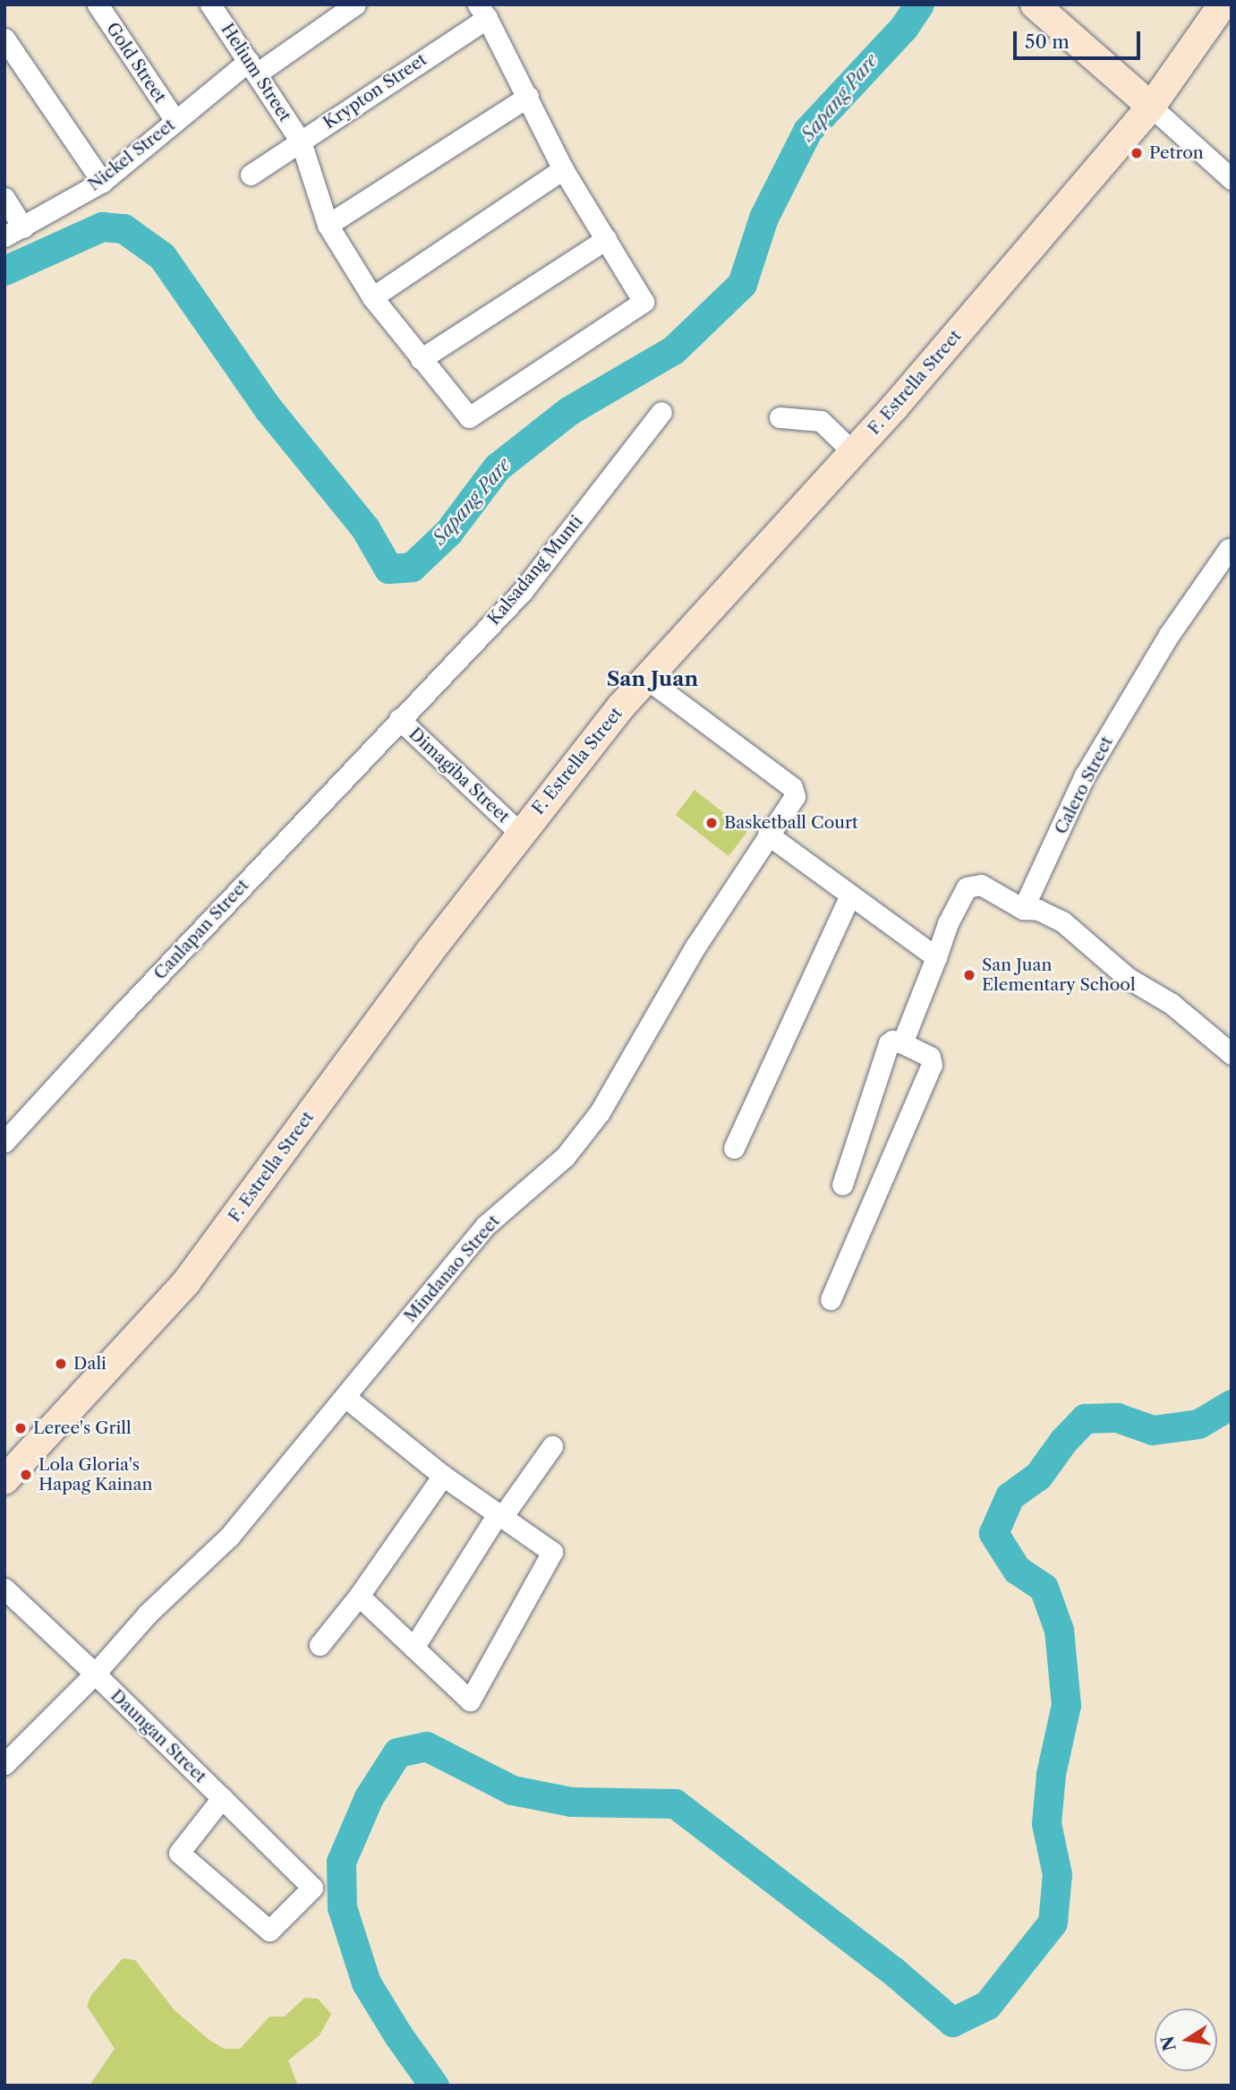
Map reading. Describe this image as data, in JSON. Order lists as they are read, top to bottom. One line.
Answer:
{"streets":{"main road":["F. Estrella Street"],"street":["Gold Street","Helium Street","Krypton Street","Nickel Street","Kalsadang Munti","Dimagiba Street","Calero Street","Canlapan Street","Mindanao Street","Daungan Street"]},"crossings":[["Gold Street","Nickel Street"],["Helium Street","Krypton Street"],["Helium Street","Nickel Street"],["F. Estrella Street","Dimagiba Street"],["F. Estrella Street","Mindanao Street"],["Kalsadang Munti","Dimagiba Street"],["Kalsadang Munti","Canlapan Street"],["Dimagiba Street","Canlapan Street"],["Mindanao Street","Daungan Street"]],"districts":["San Juan"],"water":["Sapang Pare"],"places":["Petron","Basketball Court","San Juan Elementary School","Dali","Leree's Grill","Lola Gloria's Hapag Kainan"],"scale_bar":"50 m","north":"left"}
